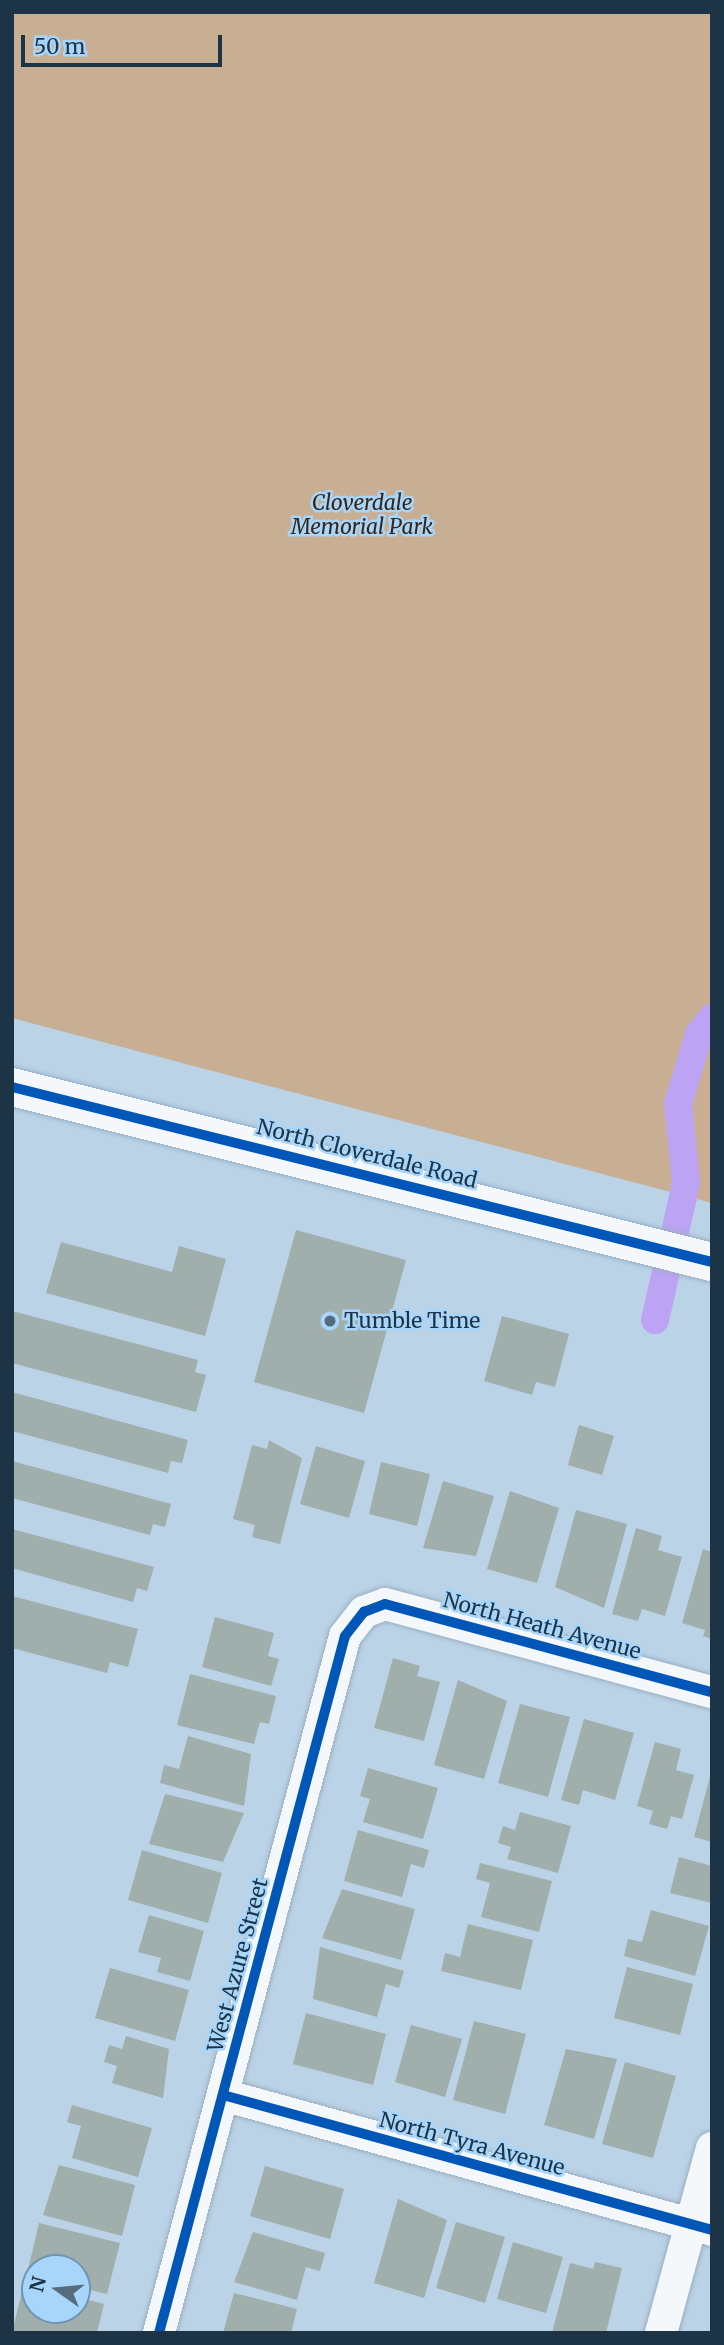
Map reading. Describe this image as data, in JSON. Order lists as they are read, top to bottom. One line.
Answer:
{"streets":{"main road":["North Cloverdale Road"],"street":["North Heath Avenue","West Azure Street","North Tyra Avenue"]},"crossings":[["North Heath Avenue","West Azure Street"],["West Azure Street","North Tyra Avenue"]],"parks":["Cloverdale Memorial Park"],"places":["Tumble Time"],"scale_bar":"50 m","north":"left"}
